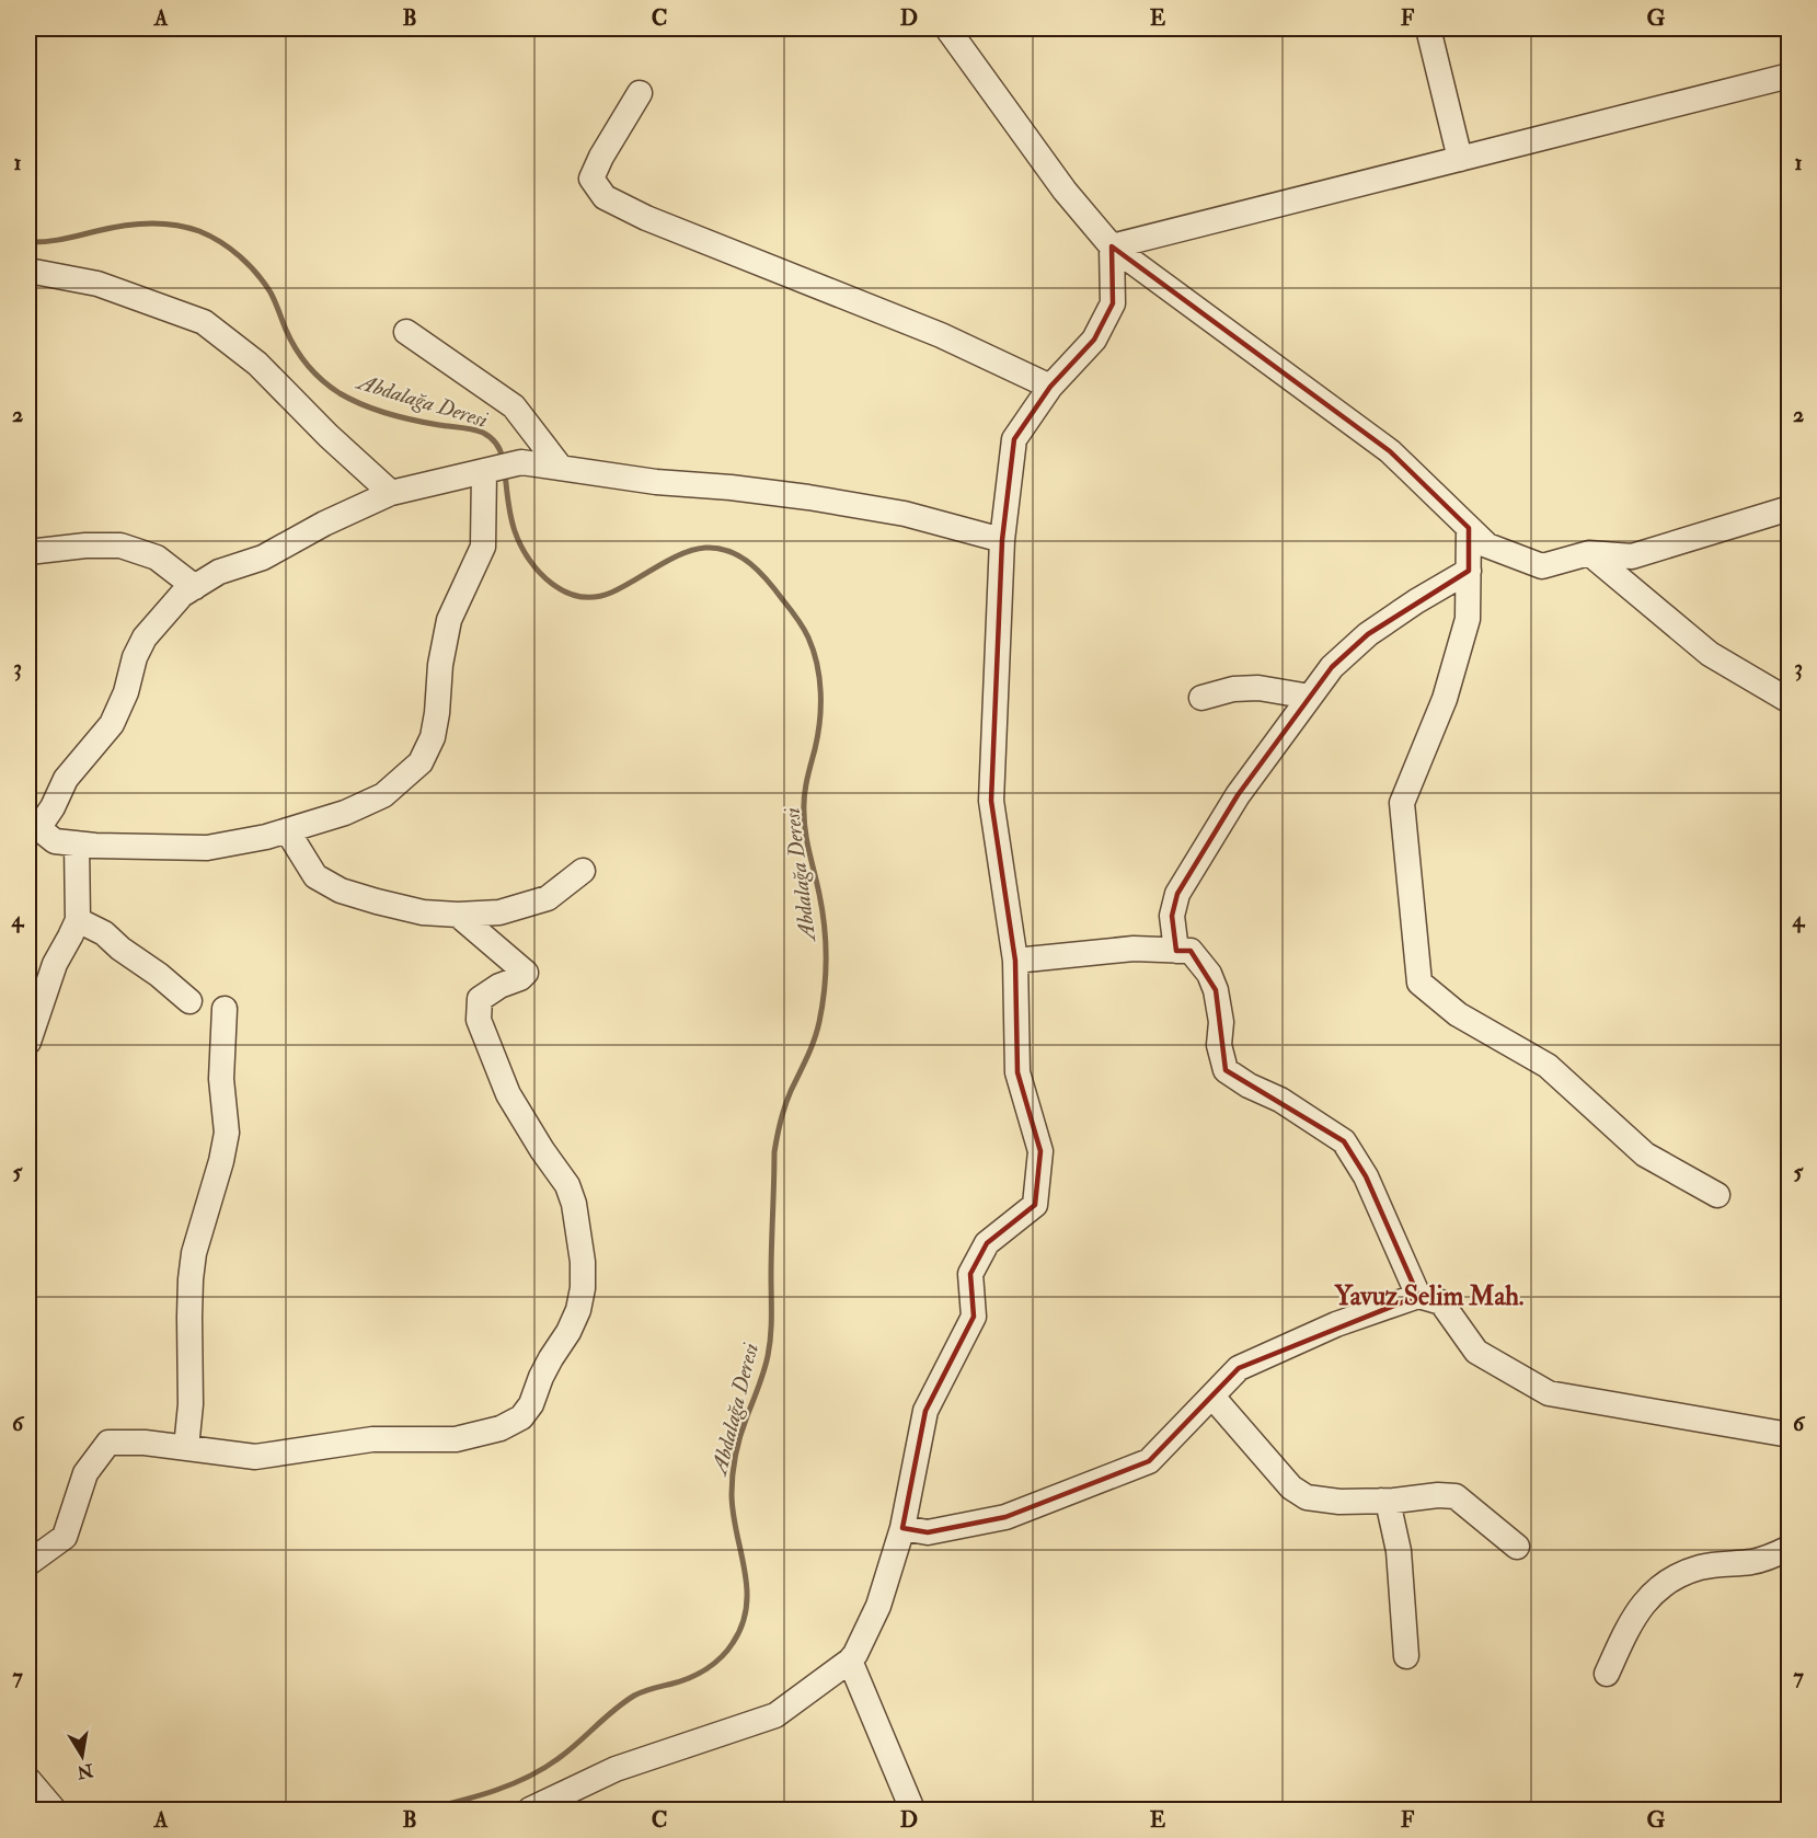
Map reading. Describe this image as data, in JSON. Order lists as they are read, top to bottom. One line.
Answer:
{"districts":["Yavuz Selim Mah."],"water":["Abdalağa Deresi"],"north":"bottom","grid":{"columns":["A","B","C","D","E","F","G"],"rows":["1","2","3","4","5","6","7"]}}
